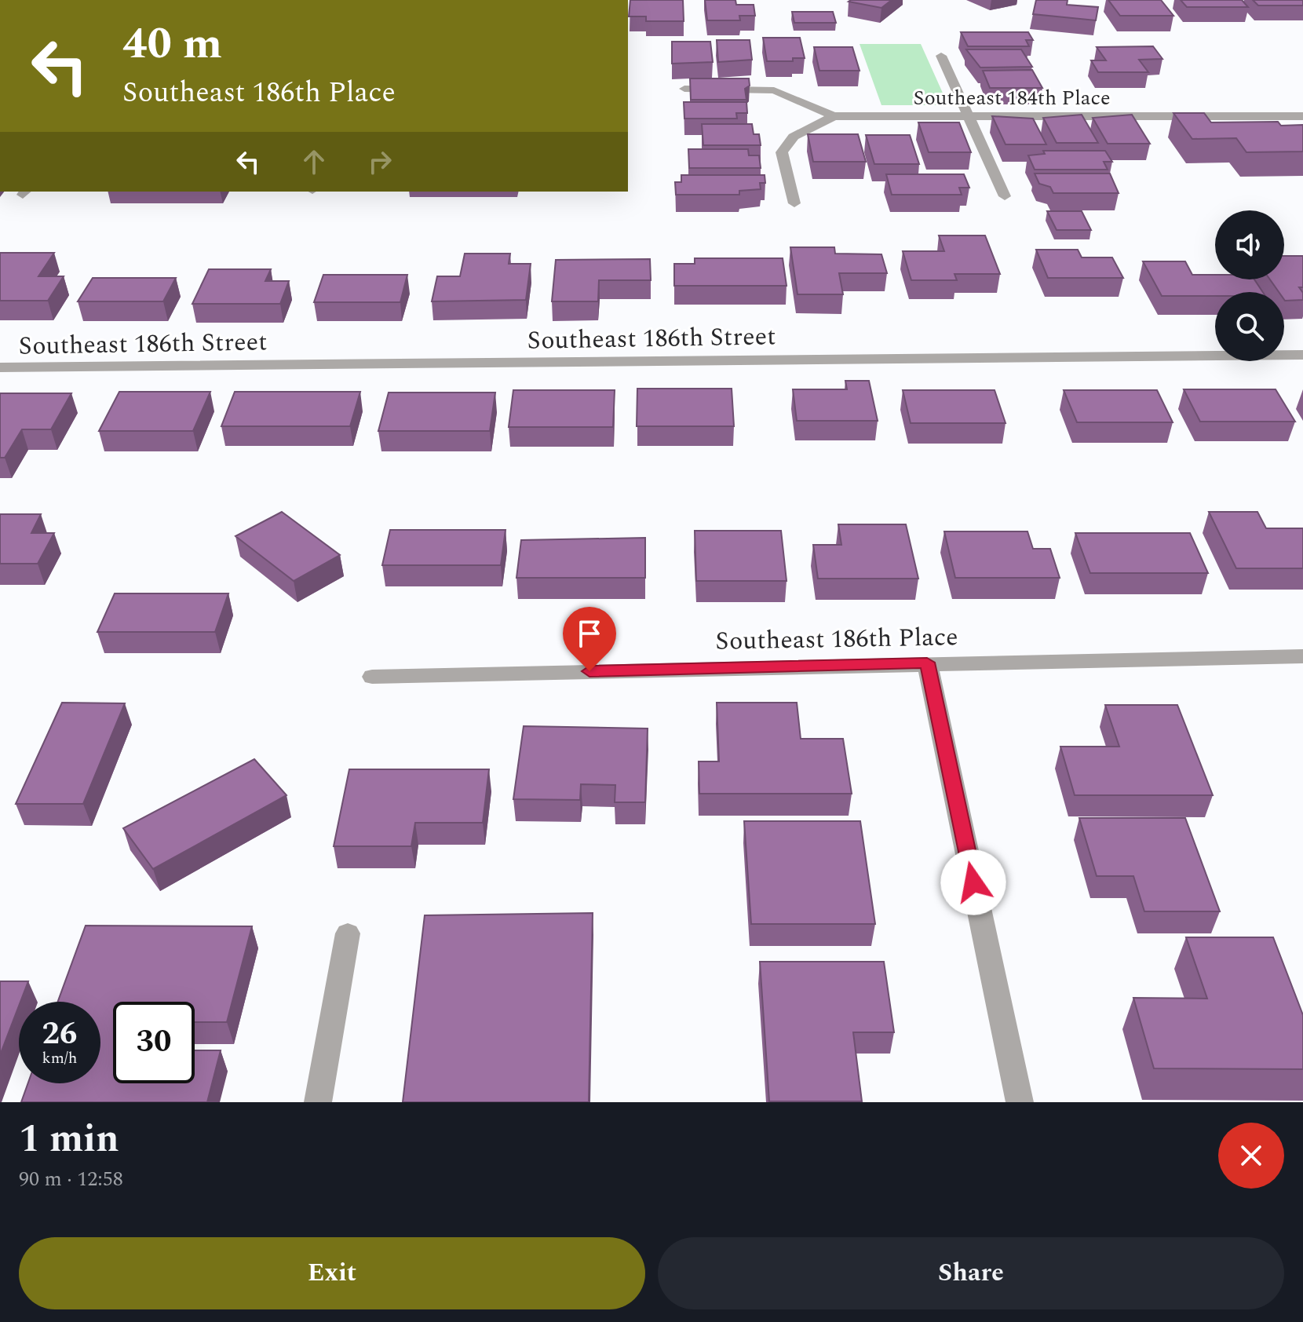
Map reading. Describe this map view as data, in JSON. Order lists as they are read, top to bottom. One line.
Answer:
{"streets":{"street":["Southeast 184th Place","Southeast 186th Street","Southeast 186th Place"]},"page":{"turn":["40 m","Southeast 186th Place"],"speed":"26 km/h","limit":"30","heading":["1 min","90 m · 12:58"],"buttons":["Exit","Share"]}}
